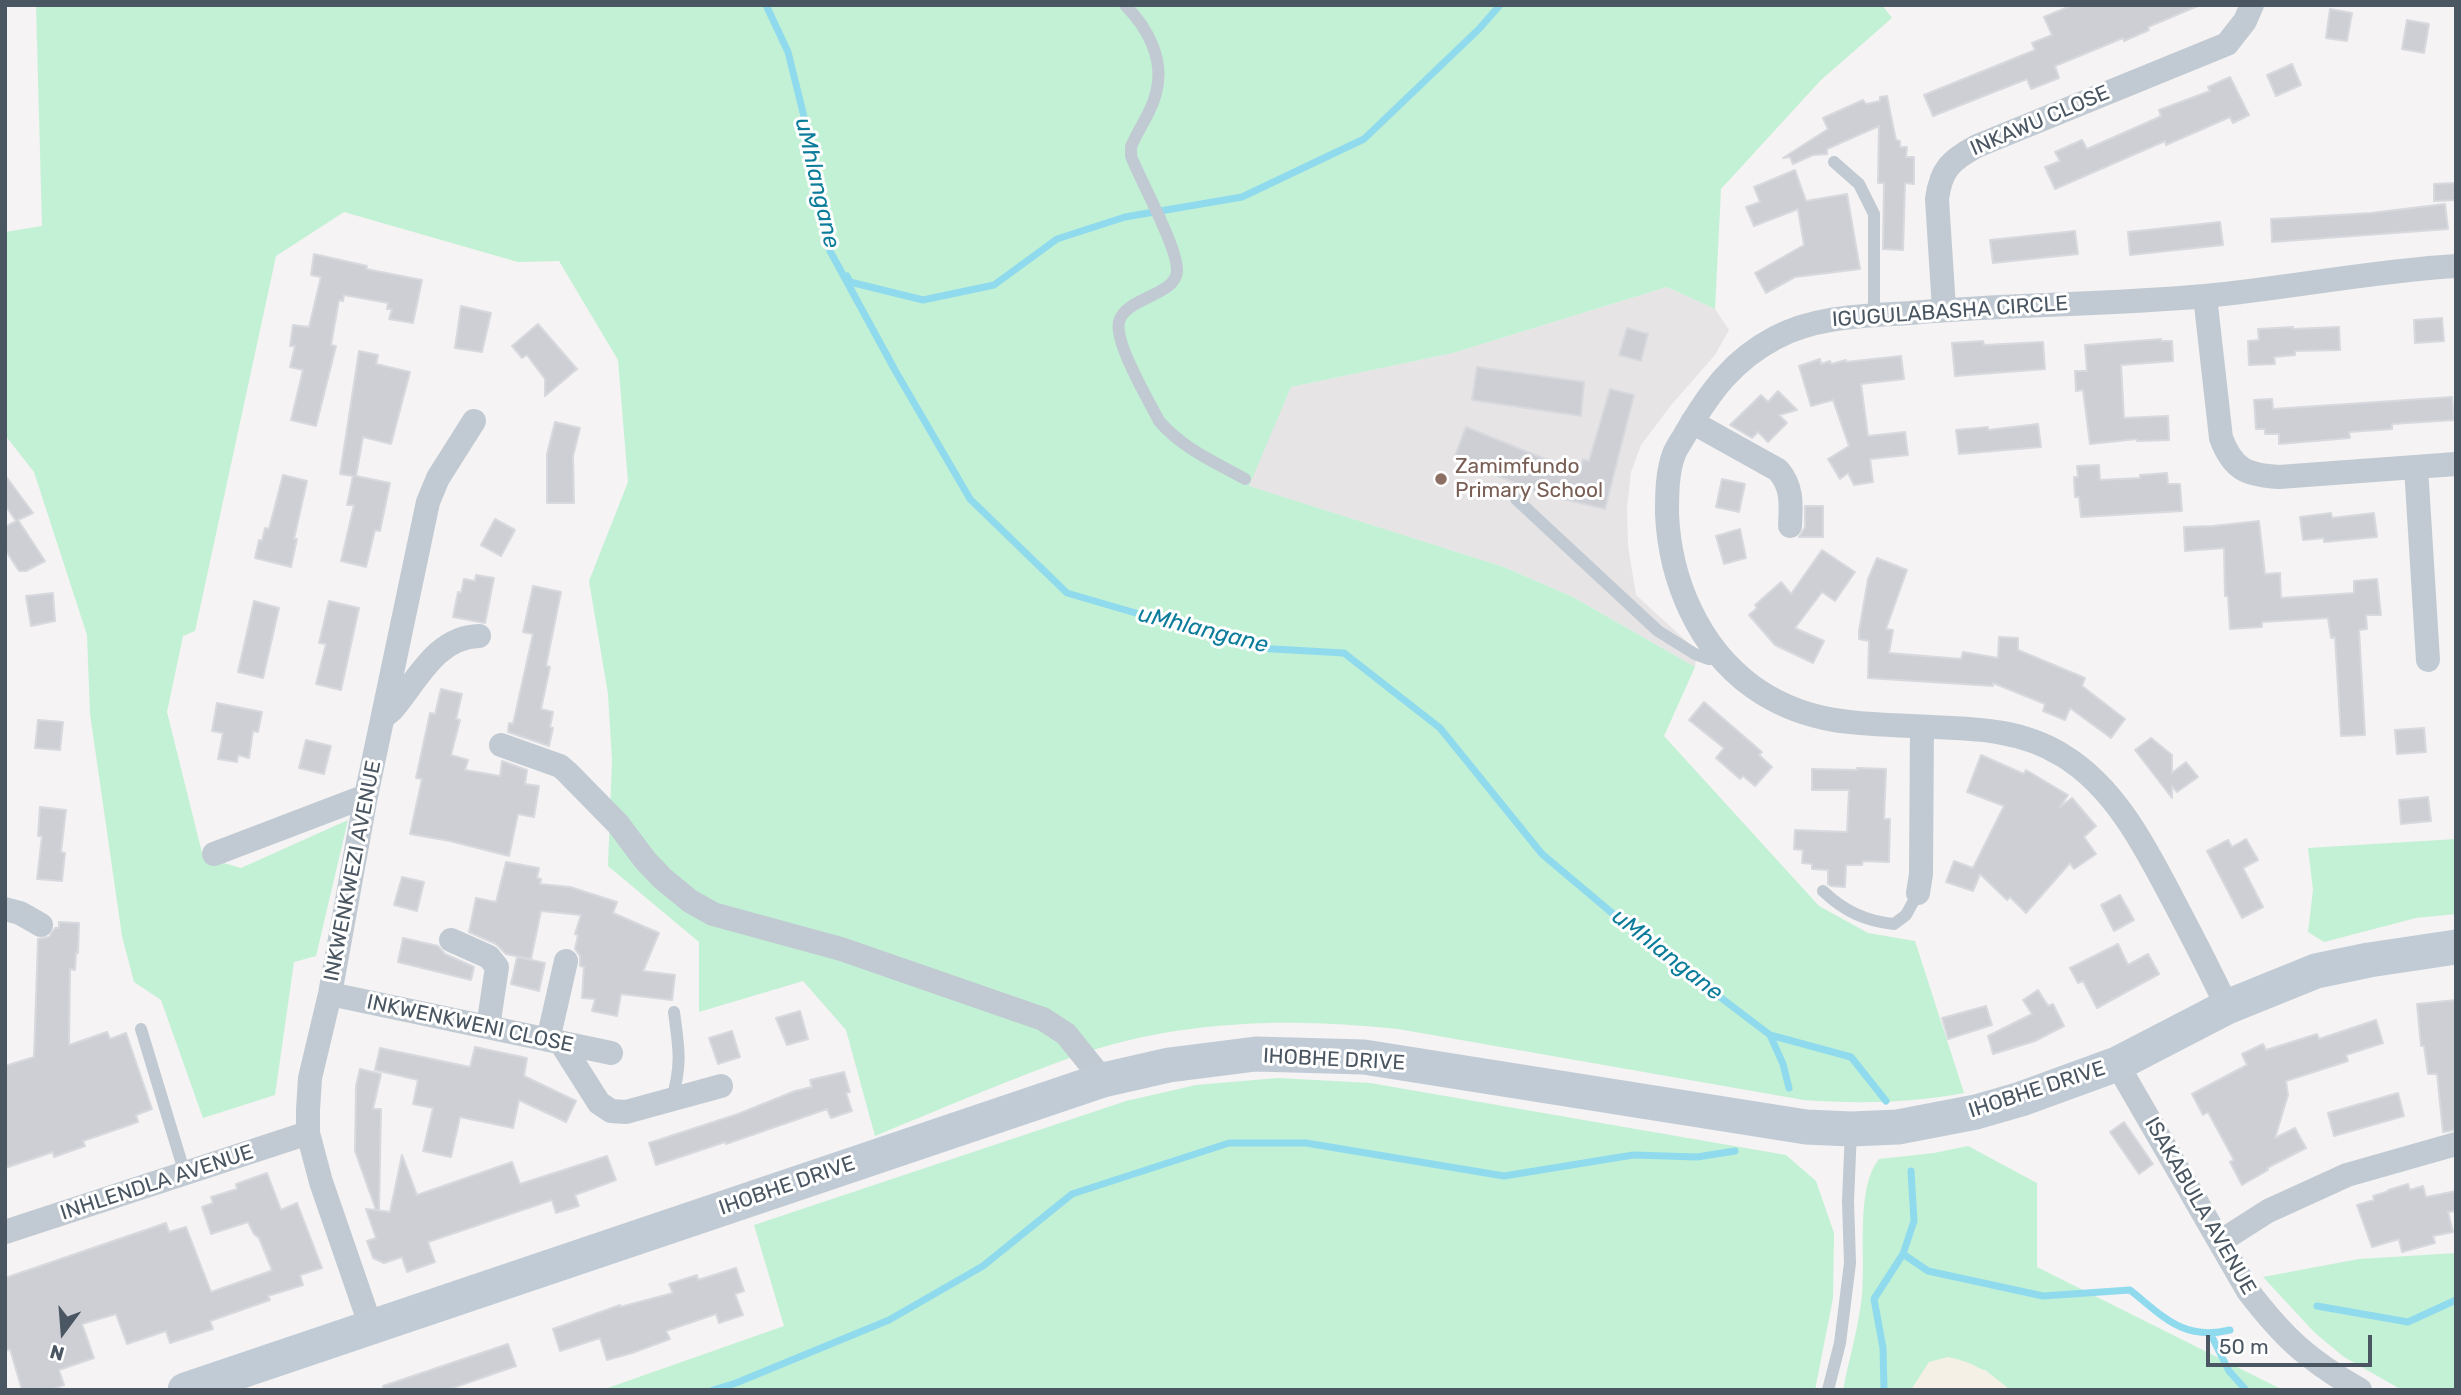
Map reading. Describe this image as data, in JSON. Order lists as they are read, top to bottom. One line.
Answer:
{"streets":{"street":["INKAWU CLOSE","IGUGULABASHA CIRCLE","INKWENKWEZI AVENUE","INKWENKWENI CLOSE","IHOBHE DRIVE","INHLENDLA AVENUE","ISAKABULA AVENUE"]},"crossings":[["INKAWU CLOSE","IGUGULABASHA CIRCLE"],["IGUGULABASHA CIRCLE","IHOBHE DRIVE"],["INKWENKWEZI AVENUE","INKWENKWENI CLOSE"],["INKWENKWEZI AVENUE","IHOBHE DRIVE"],["INKWENKWEZI AVENUE","INHLENDLA AVENUE"],["IHOBHE DRIVE","ISAKABULA AVENUE"]],"water":["uMhlangane"],"places":["Zamimfundo Primary School"],"scale_bar":"50 m","north":"bottom"}
